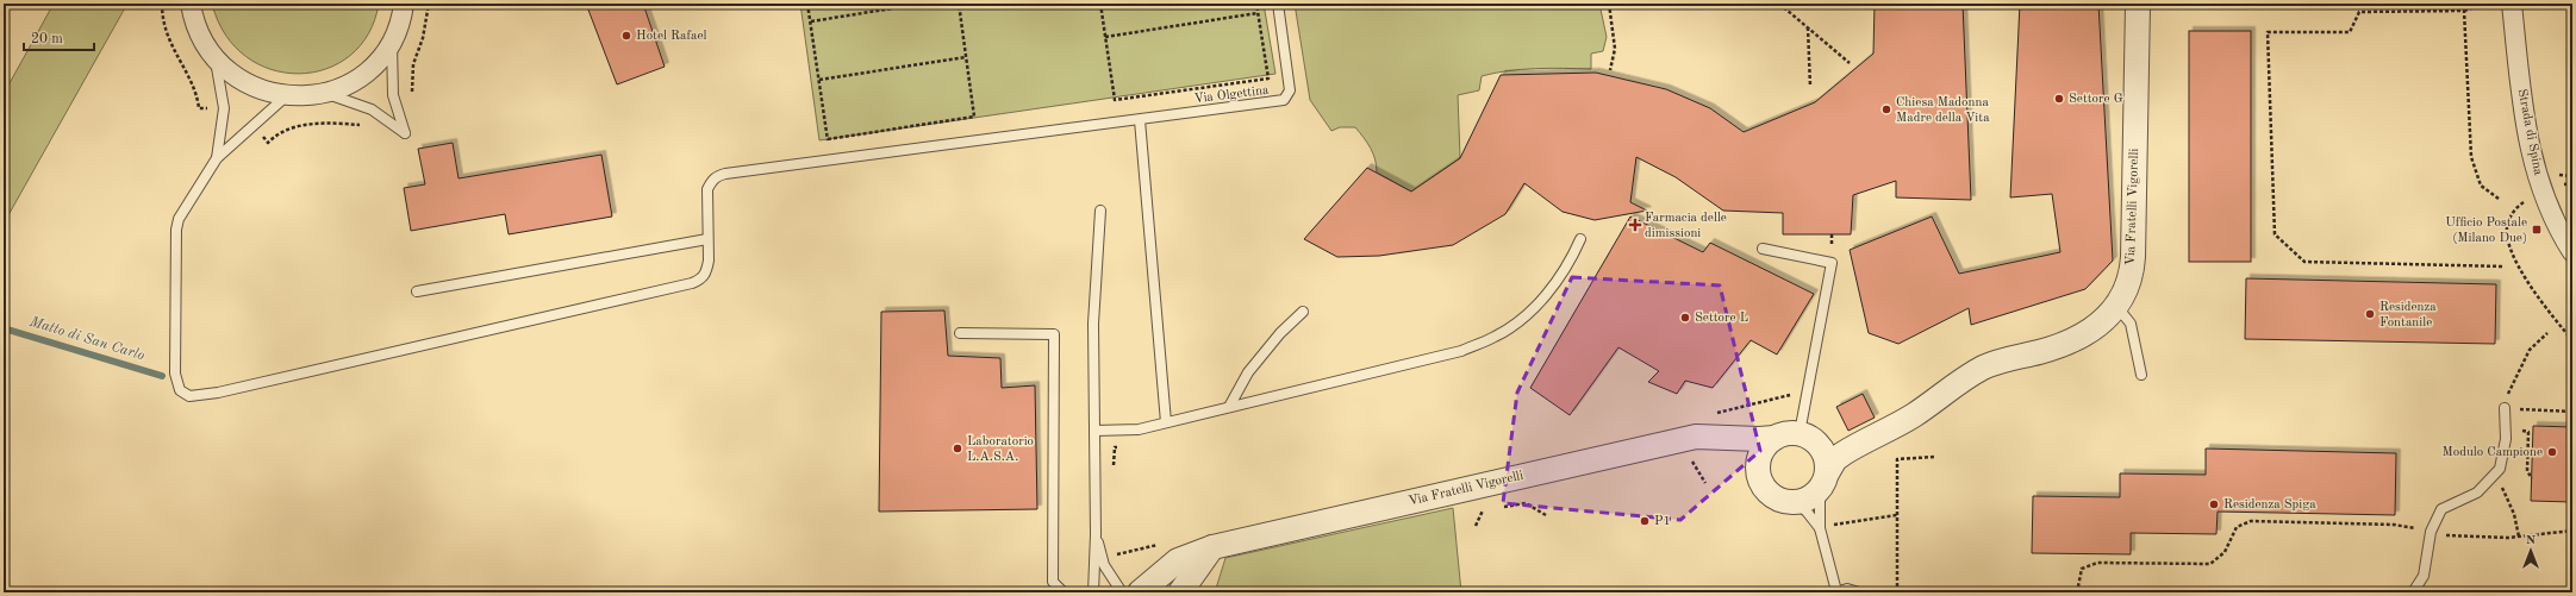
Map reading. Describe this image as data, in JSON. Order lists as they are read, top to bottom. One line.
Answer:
{"streets":{"street":["Strada di Spina","Via Fratelli Vigorelli"],"lane":["Via Olgettina"]},"water":["Matto di San Carlo"],"places":{"other":["Hotel Rafael","Settore G","Chiesa Madonna Madre della Vita","Residenza Fontanile","Settore L","Laboratorio L.A.S.A.","Modulo Campione","Residenza Spiga","P1"],"health":["Farmacia delle dimissioni"],"transit":["Ufficio Postale (Milano Due)"]},"scale_bar":"20 m","north":"top"}
